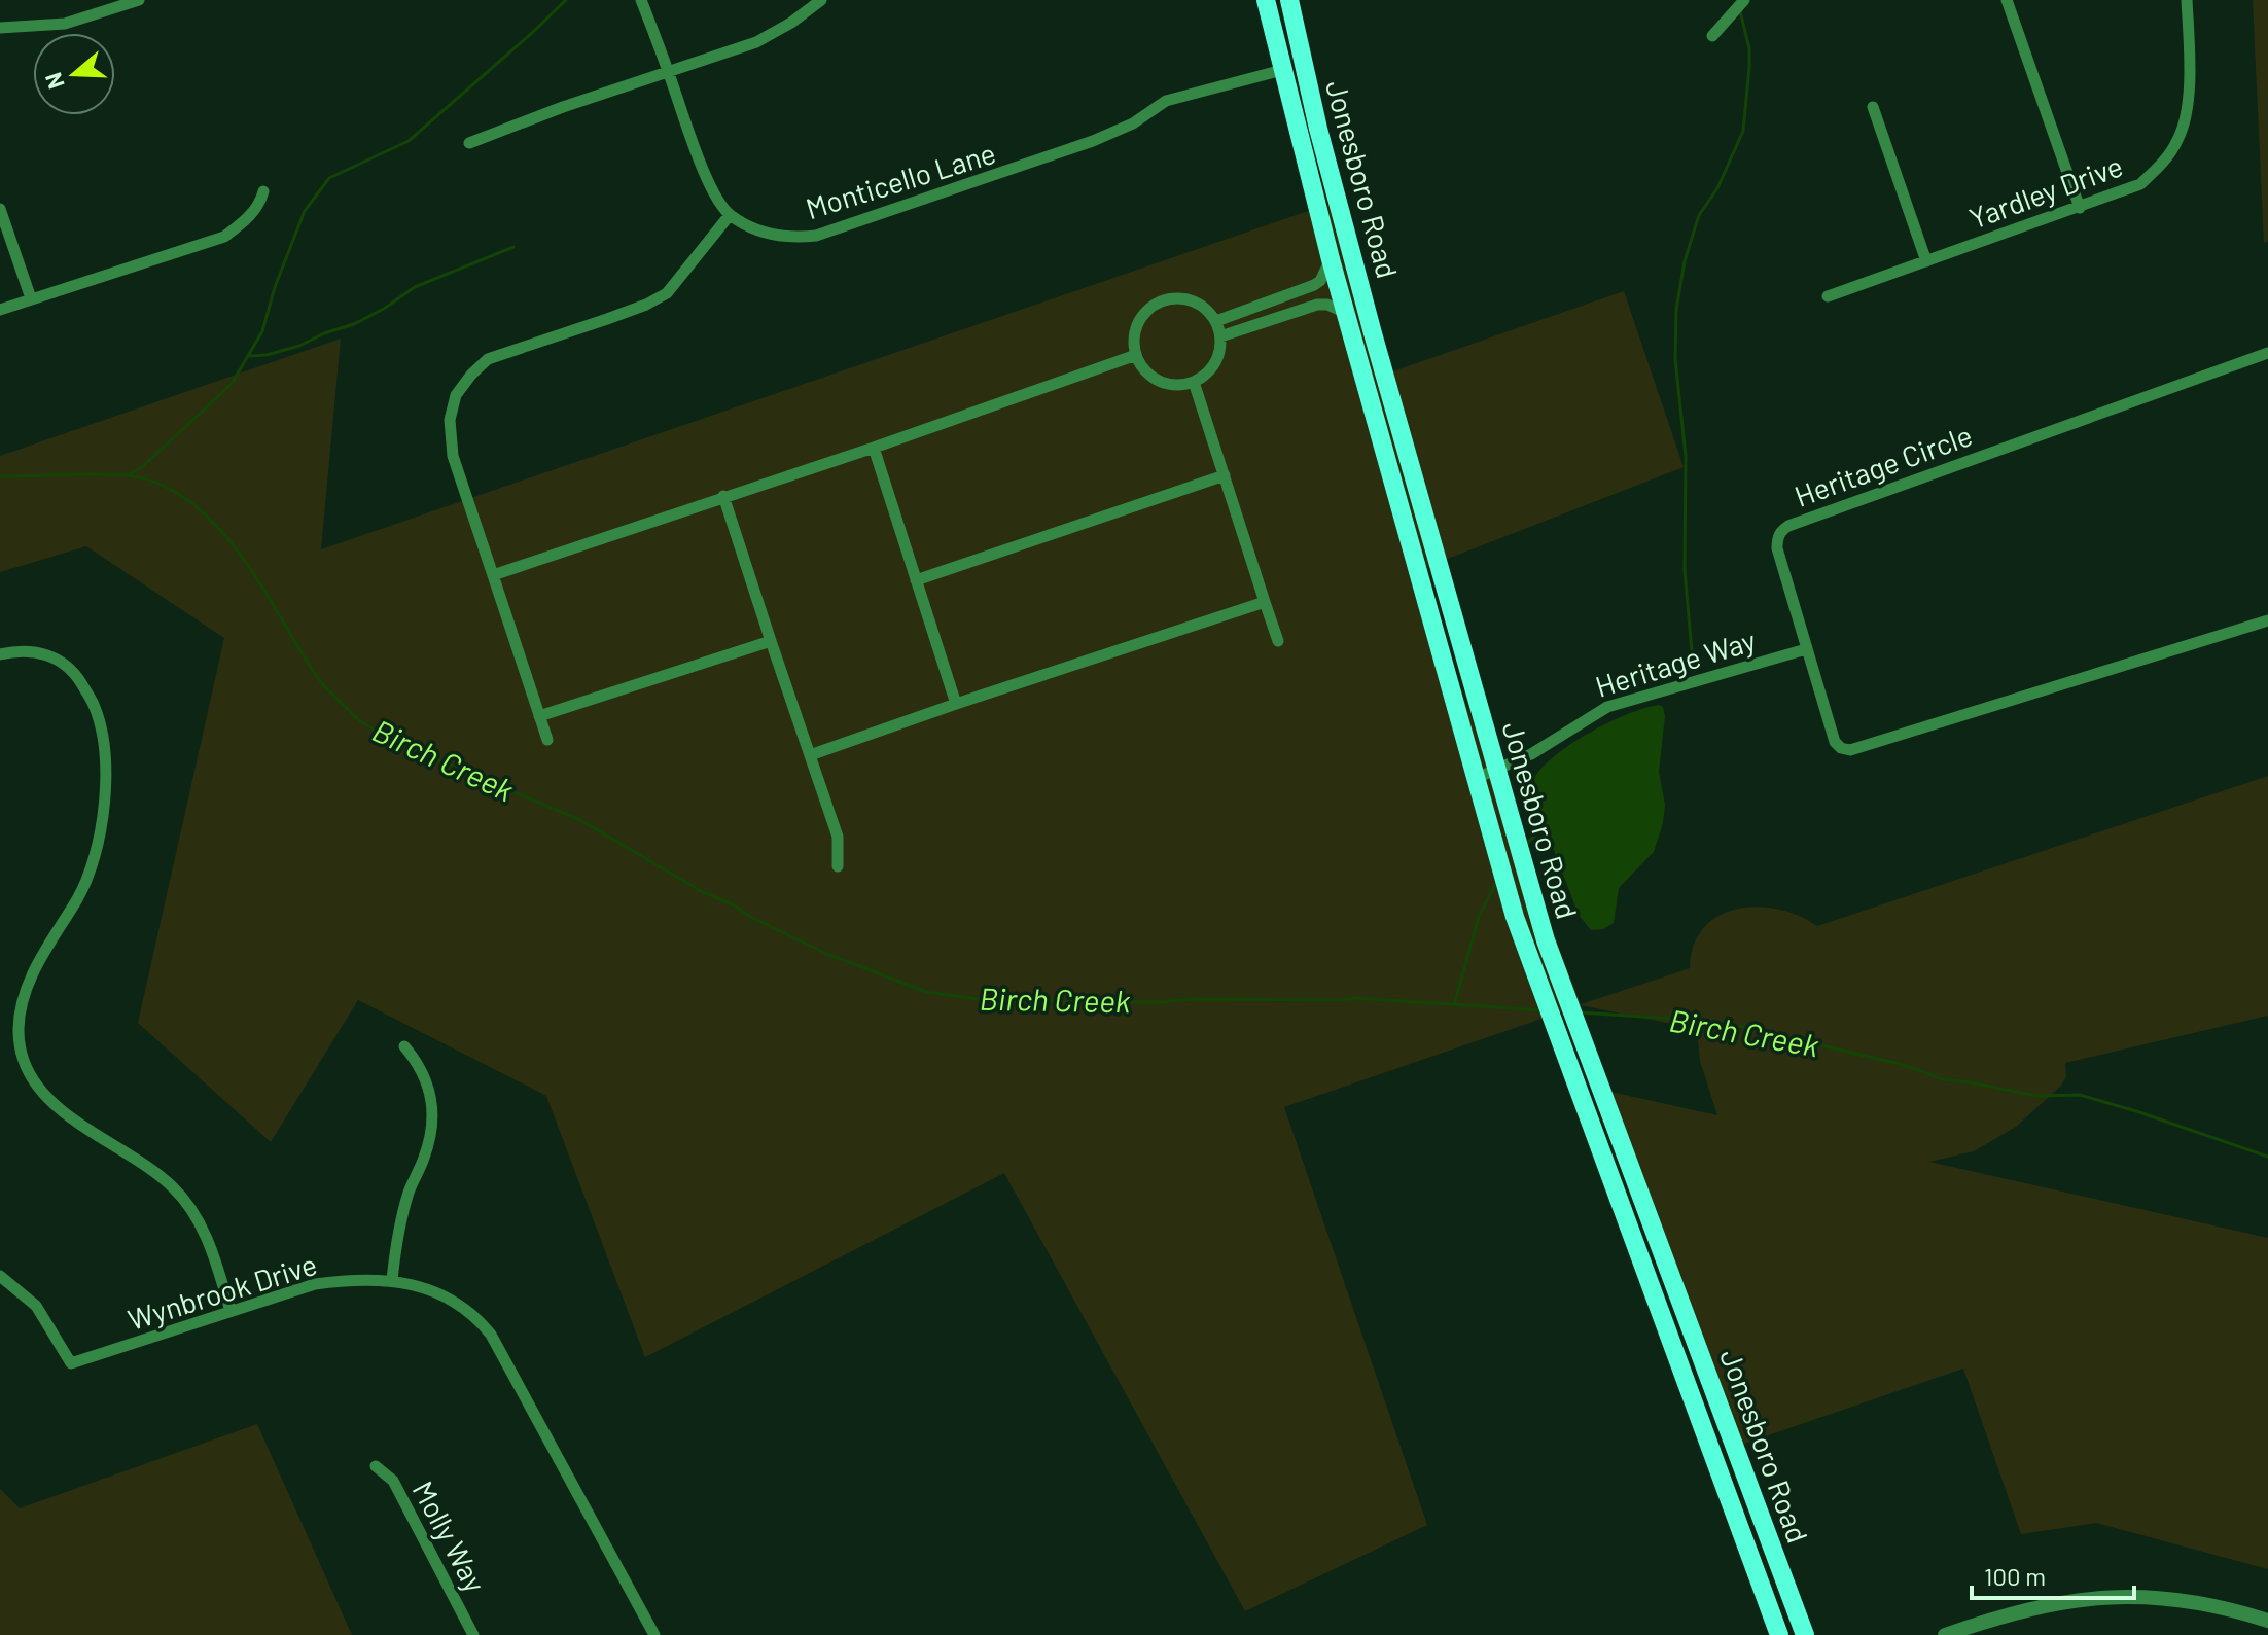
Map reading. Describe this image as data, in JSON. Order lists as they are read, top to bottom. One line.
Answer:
{"streets":{"main road":["Jonesboro Road"],"street":["Monticello Lane","Yardley Drive","Heritage Circle","Heritage Way","Wynbrook Drive","Molly Way"]},"crossings":[["Jonesboro Road","Monticello Lane"],["Jonesboro Road","Heritage Way"],["Heritage Circle","Heritage Way"]],"water":["Birch Creek"],"scale_bar":"100 m","north":"left"}
